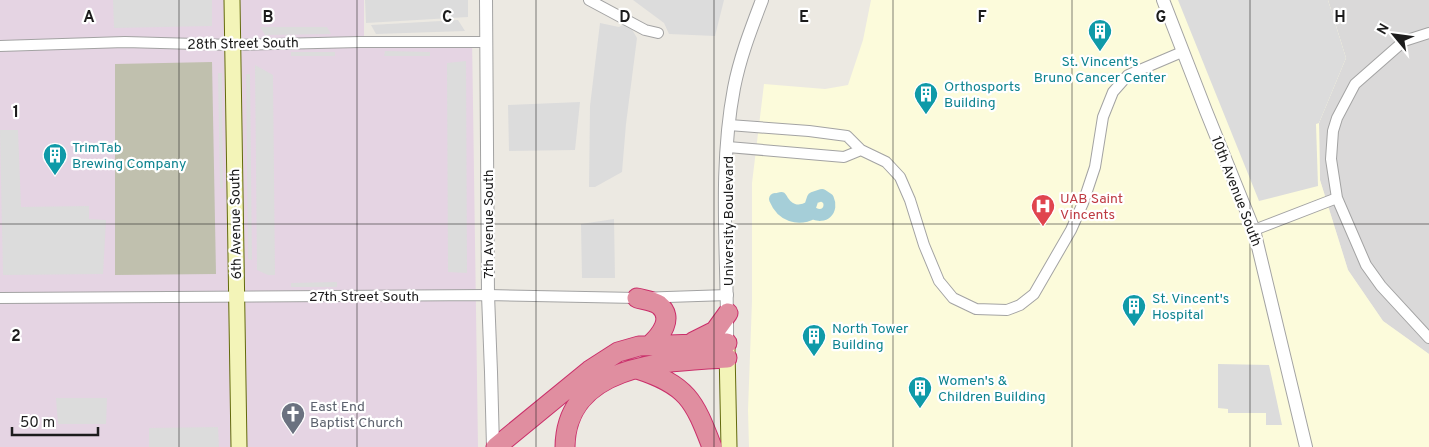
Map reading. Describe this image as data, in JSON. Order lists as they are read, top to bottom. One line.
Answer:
{"streets":{"main road":["University Boulevard","6th Avenue South"],"street":["28th Street South","10th Avenue South","7th Avenue South","27th Street South"]},"crossings":[["28th Street South","6th Avenue South"],["28th Street South","7th Avenue South"],["University Boulevard","27th Street South"],["6th Avenue South","27th Street South"],["7th Avenue South","27th Street South"]],"places":{"building":["St. Vincent's Bruno Cancer Center","Orthosports Building","TrimTab Brewing Company","St. Vincent's Hospital","North Tower Building","Women's & Children Building"],"hospital":["UAB Saint Vincents"],"church":["East End Baptist Church"]},"scale_bar":"50 m","north":"top left","grid":{"columns":["A","B","C","D","E","F","G","H"],"rows":["1","2"]}}
